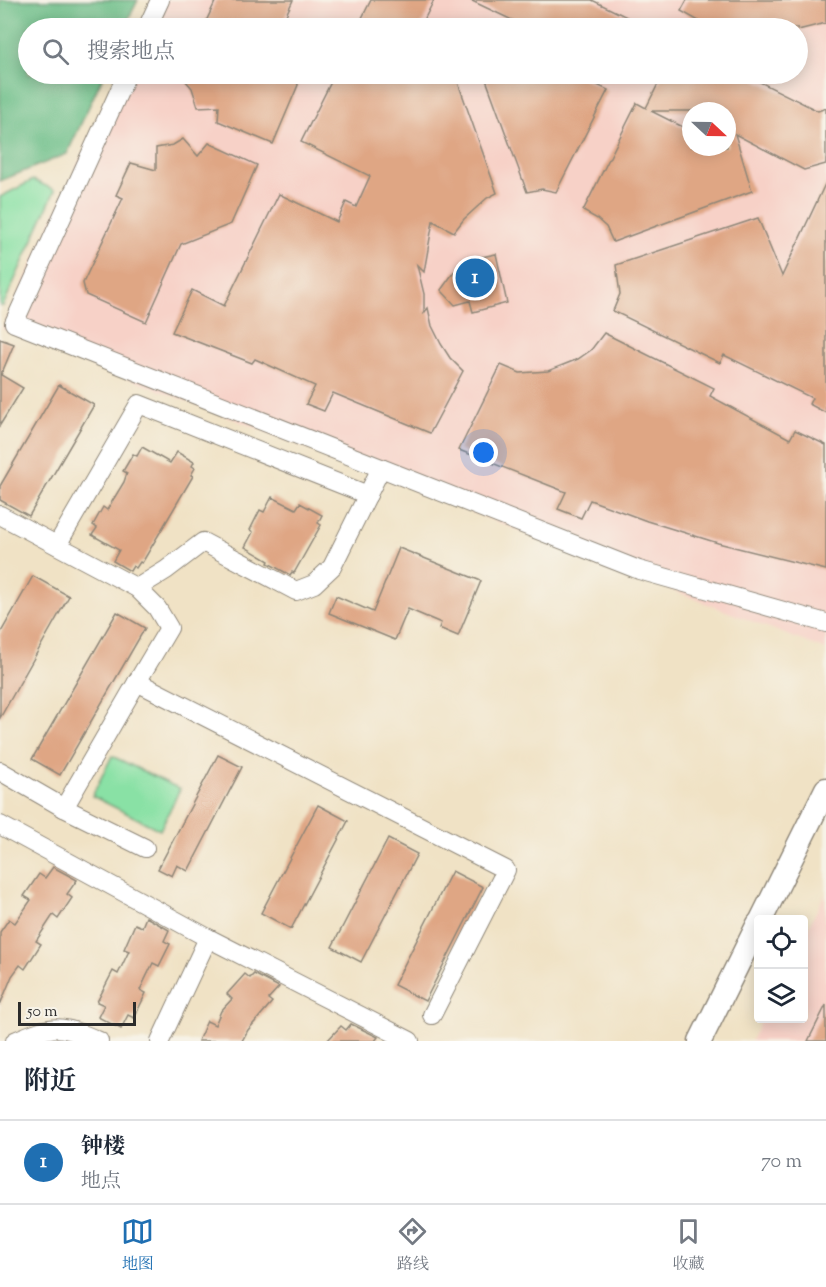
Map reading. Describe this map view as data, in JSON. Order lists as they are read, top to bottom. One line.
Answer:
{"scale_bar":"50 m","north":"right","page":{"search":"搜索地点","pins":"1","scale":"50 m","heading":"附近","list":[{"mark":"1","name":"钟楼","note":"地点","value":"70 m"}],"nav":["地图","路线","收藏"]}}
